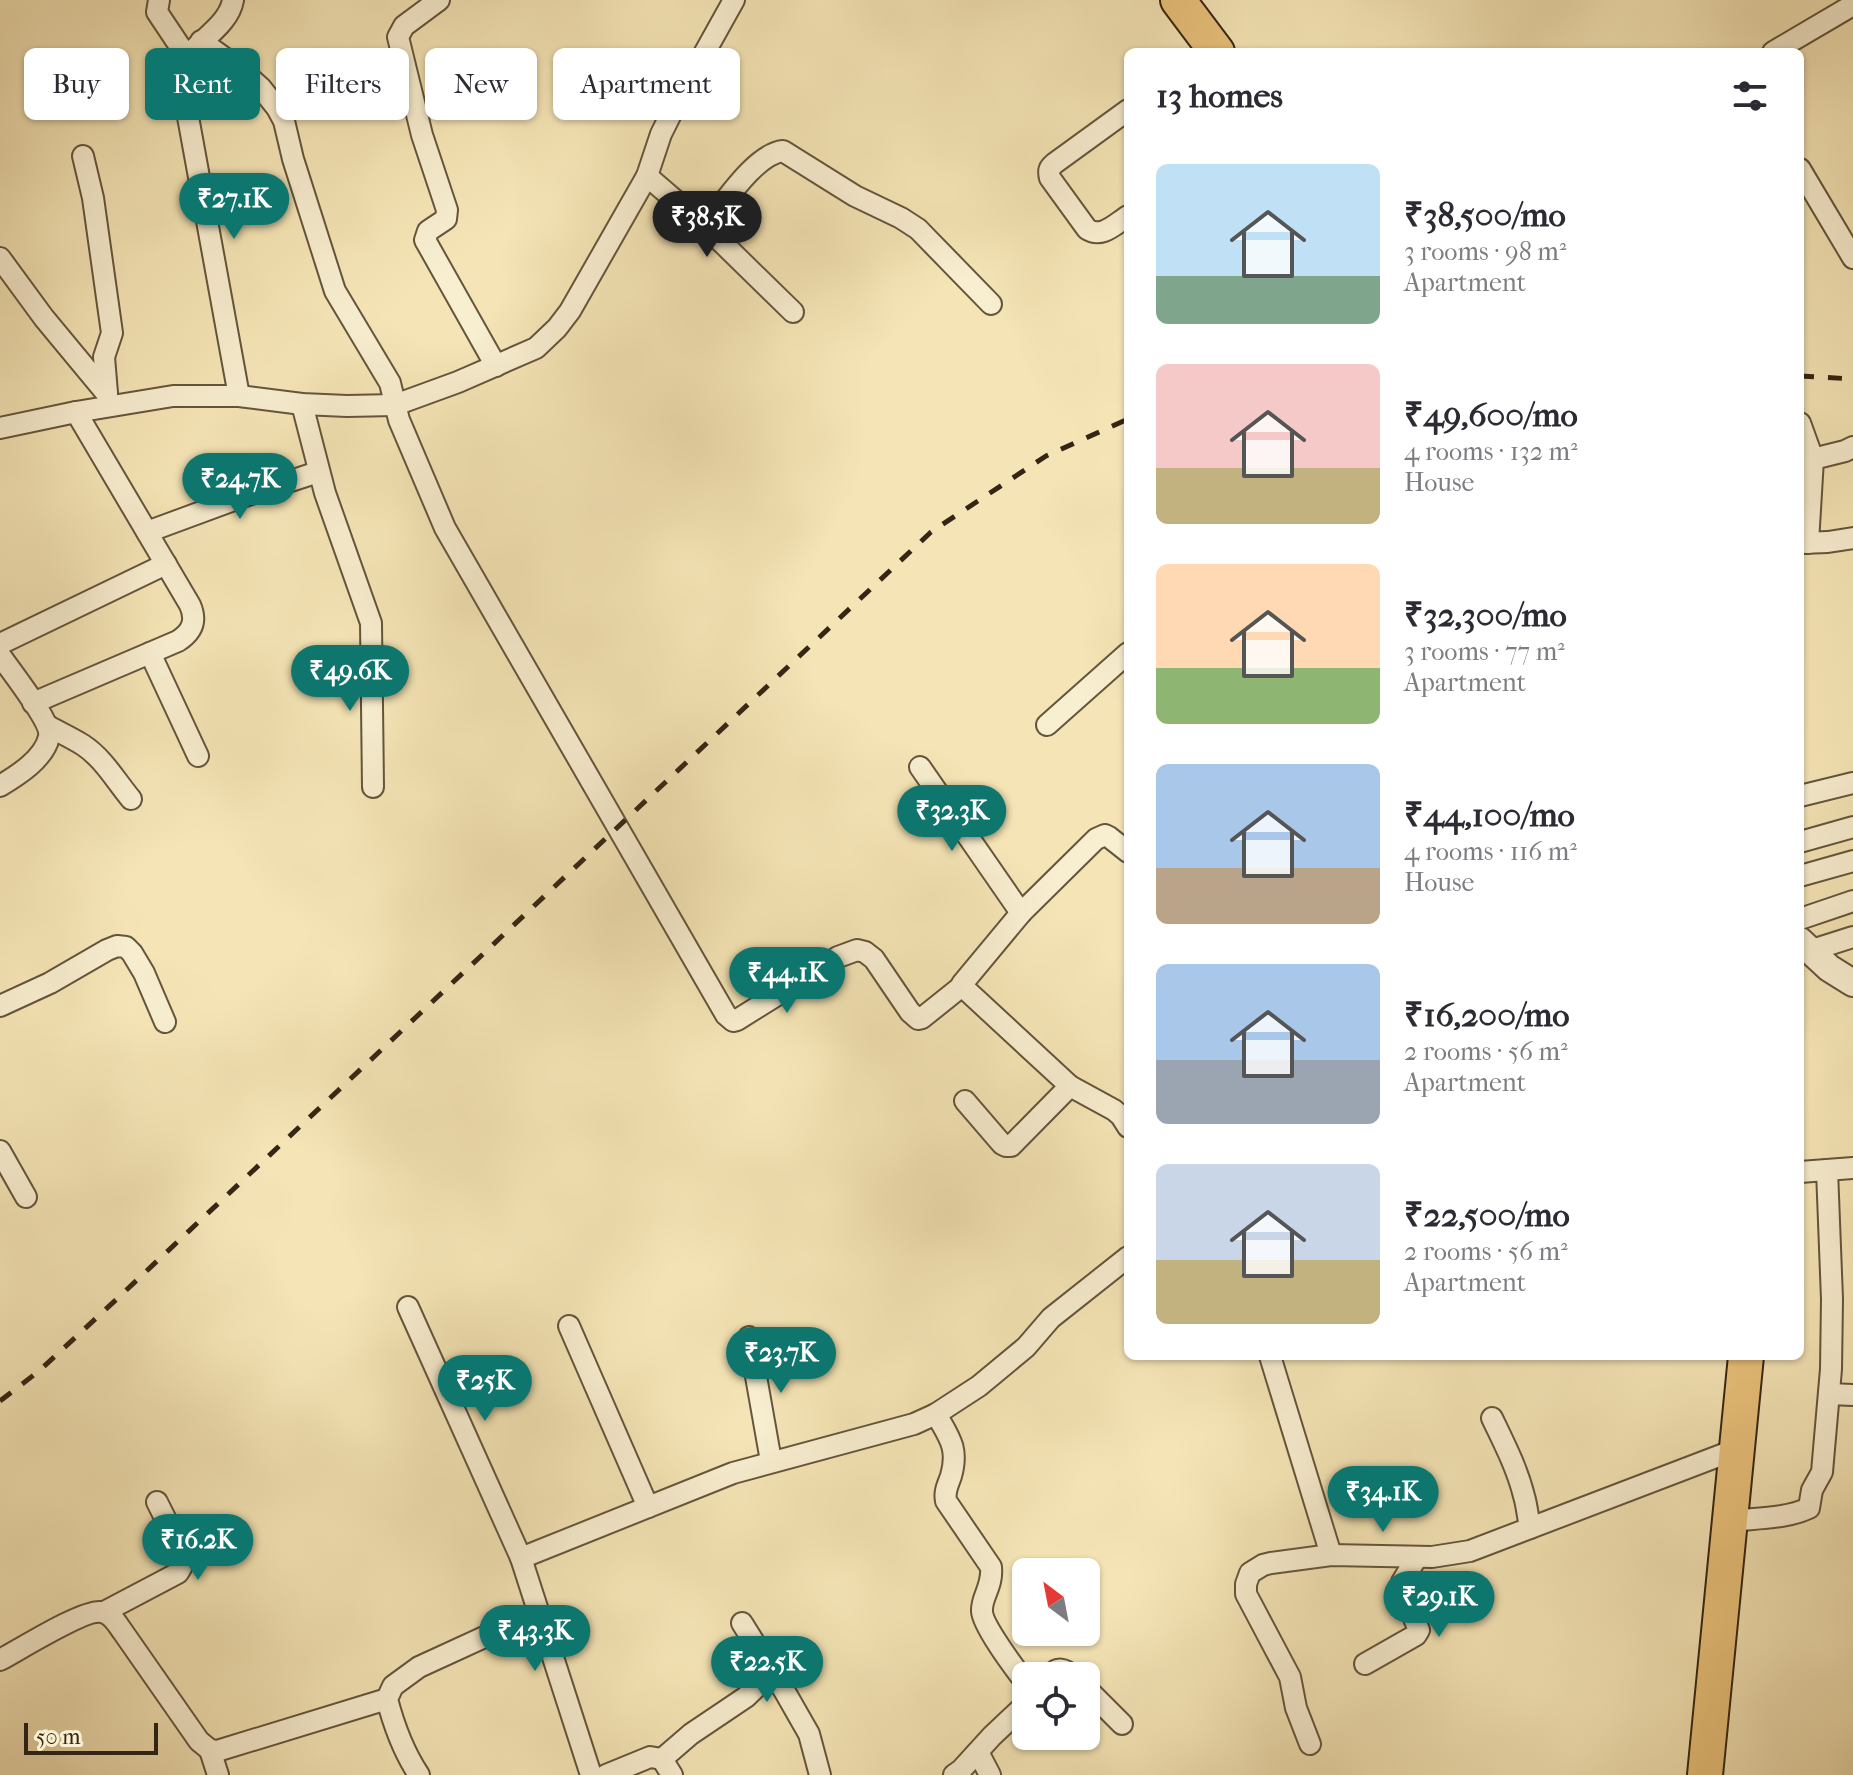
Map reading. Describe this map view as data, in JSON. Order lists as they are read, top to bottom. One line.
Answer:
{"scale_bar":"50 m","north":"top left","page":{"chip":["Buy","Rent","Filters","New","Apartment"],"heading":"13 homes","list":[{"name":"₹38,500/mo","note":"3 rooms · 98 m² · Apartment"},{"name":"₹49,600/mo","note":"4 rooms · 132 m² · House"},{"name":"₹32,300/mo","note":"3 rooms · 77 m² · Apartment"},{"name":"₹44,100/mo","note":"4 rooms · 116 m² · House"},{"name":"₹16,200/mo","note":"2 rooms · 56 m² · Apartment"},{"name":"₹22,500/mo","note":"2 rooms · 56 m² · Apartment"}],"price":["₹27.1K","₹38.5K","₹24.7K","₹49.6K","₹32.3K","₹44.1K","₹23.7K","₹25K","₹34.1K","₹16.2K","₹29.1K","₹43.3K","₹22.5K"],"scale":"50 m"}}
